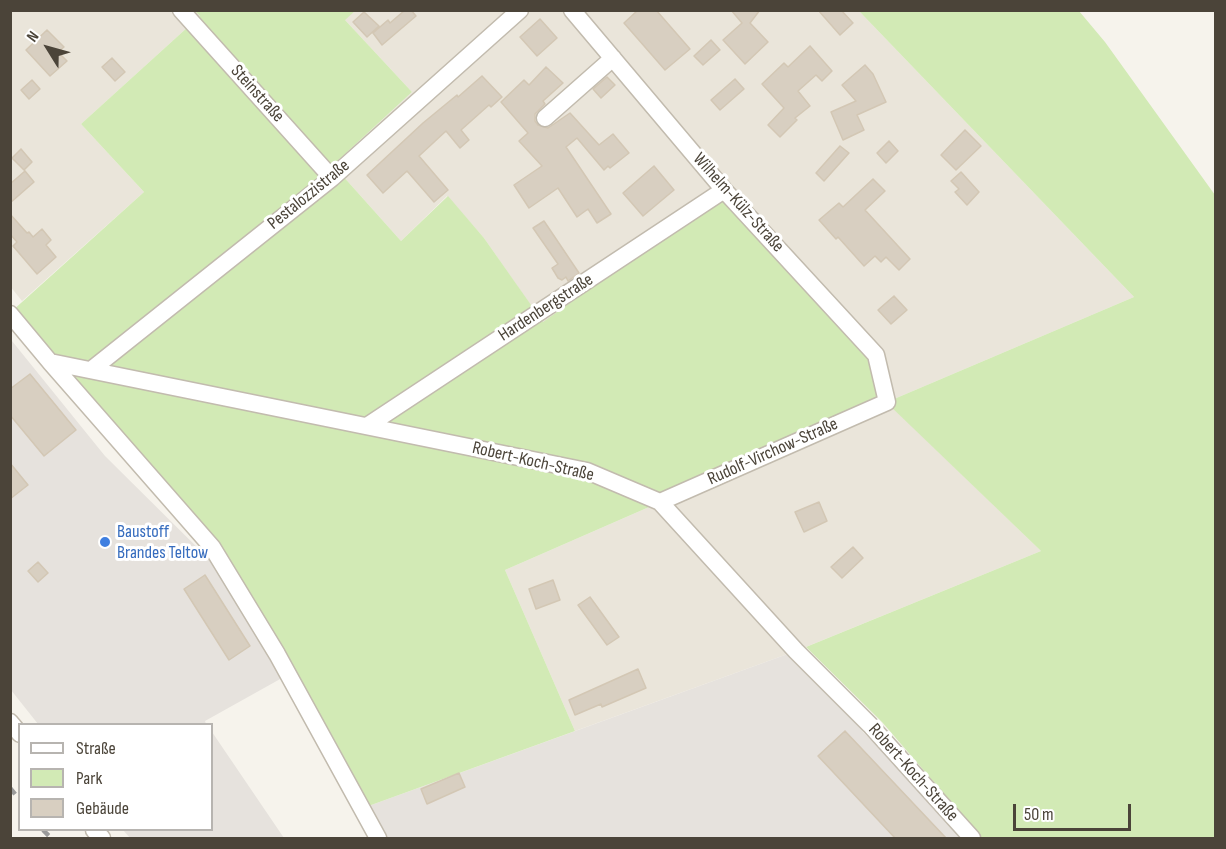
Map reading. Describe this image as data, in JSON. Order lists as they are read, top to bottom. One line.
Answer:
{"streets":{"street":["Steinstraße","Pestalozzistraße","Wilhelm-Külz-Straße","Hardenbergstraße","Rudolf-Virchow-Straße","Robert-Koch-Straße"]},"crossings":[["Steinstraße","Pestalozzistraße"],["Pestalozzistraße","Robert-Koch-Straße"],["Wilhelm-Külz-Straße","Hardenbergstraße"],["Wilhelm-Külz-Straße","Rudolf-Virchow-Straße"],["Hardenbergstraße","Robert-Koch-Straße"],["Rudolf-Virchow-Straße","Robert-Koch-Straße"]],"places":["Baustoff Brandes Teltow"],"legend":["Straße","Park","Gebäude"],"scale_bar":"50 m","north":"top left"}
